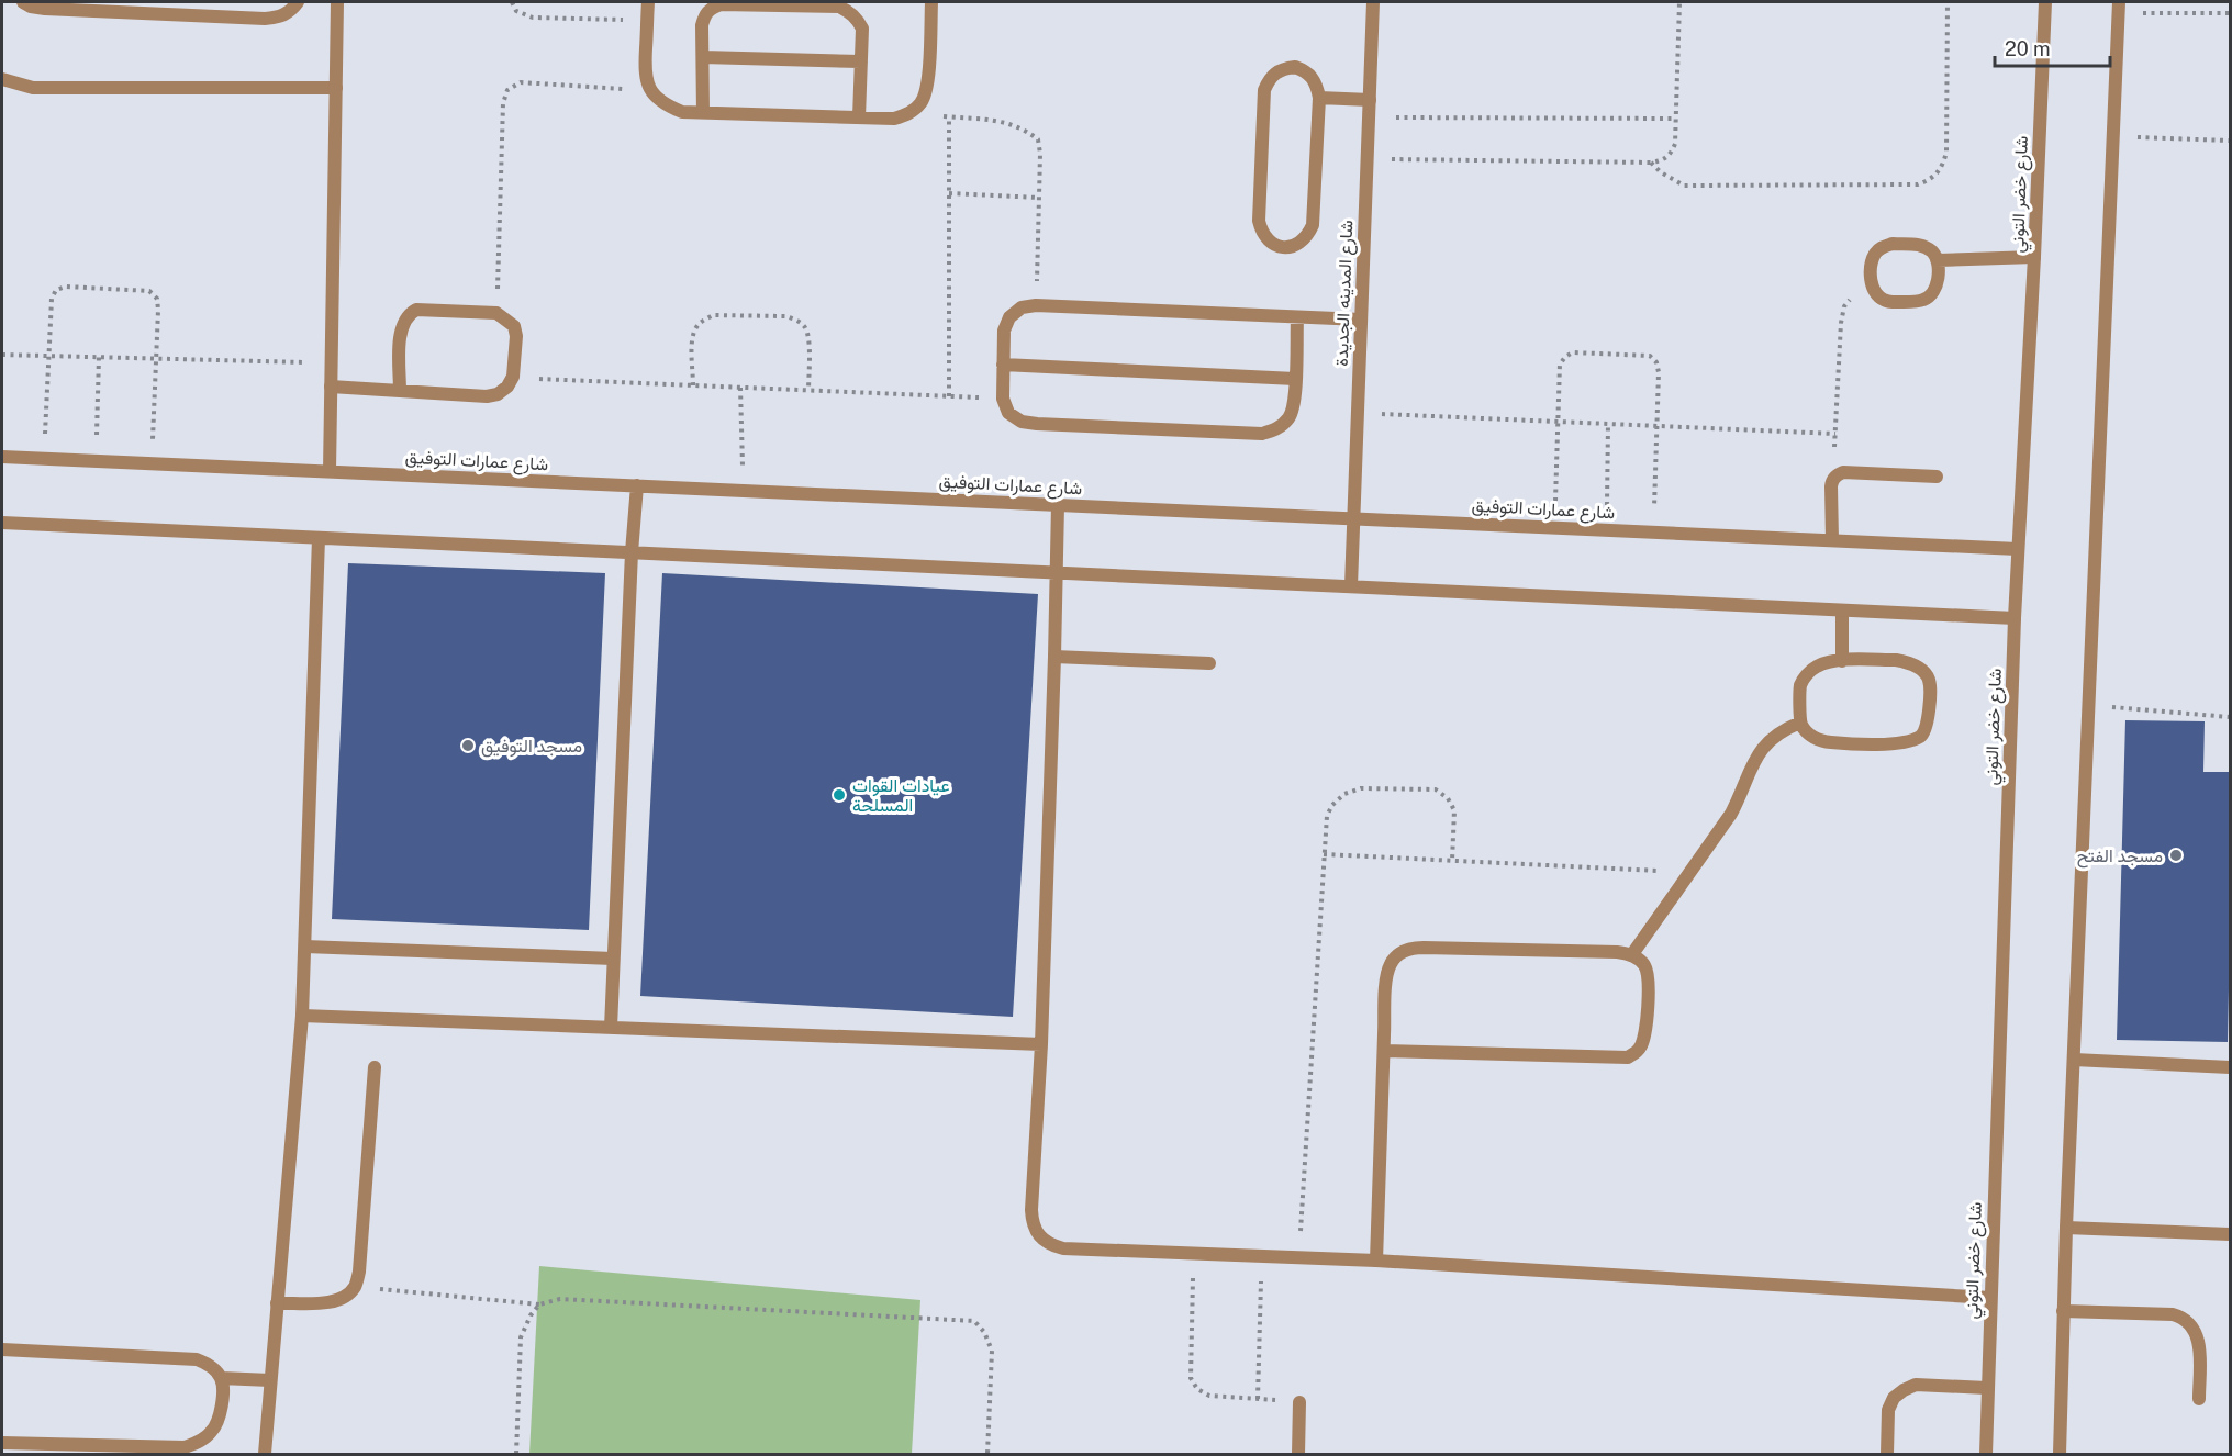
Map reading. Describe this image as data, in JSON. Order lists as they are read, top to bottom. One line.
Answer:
{"streets":{"street":["شارع خضر التوني","شارع المدينه الجديدة","شارع عمارات التوفيق"]},"crossings":[["شارع خضر التوني","شارع عمارات التوفيق"],["شارع المدينه الجديدة","شارع عمارات التوفيق"]],"places":["مسجد التوفيق","عيادات القوات المسلحة","مسجد الفتح"],"scale_bar":"20 m"}
